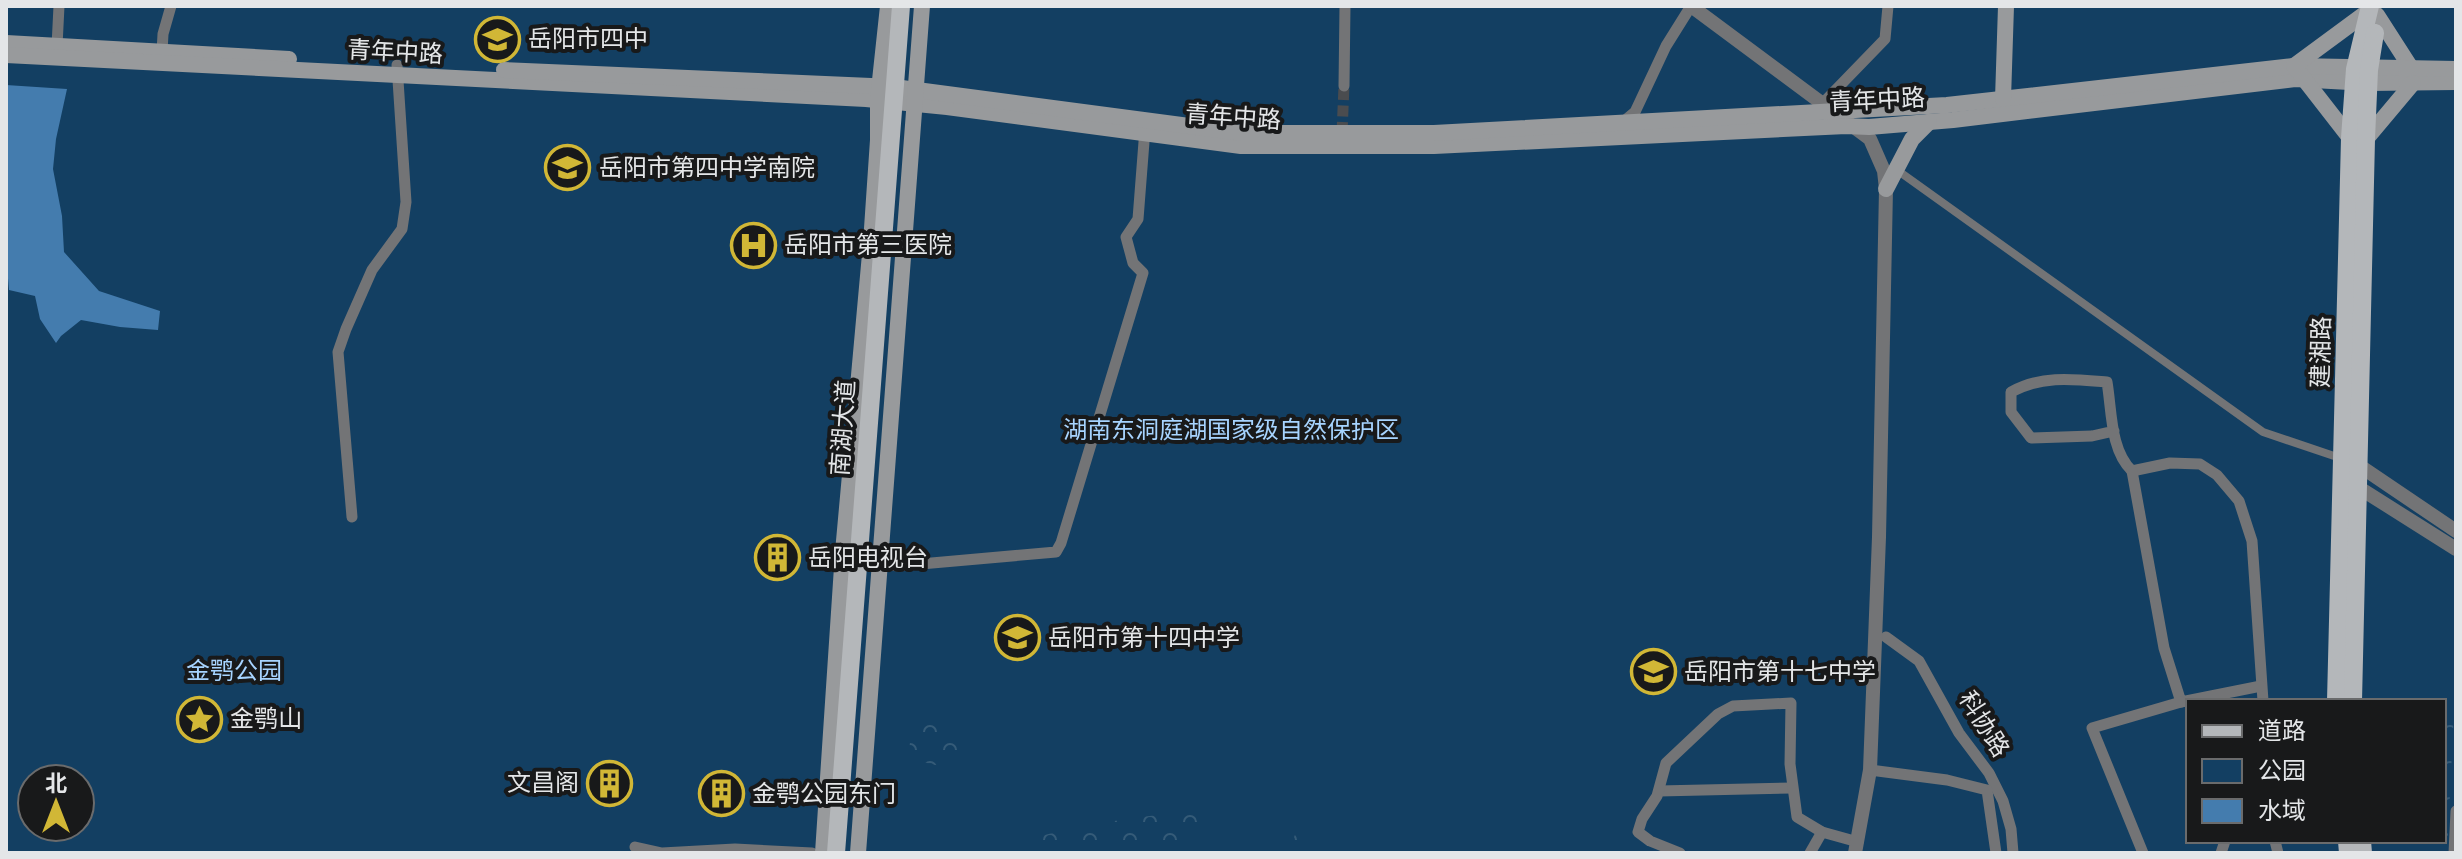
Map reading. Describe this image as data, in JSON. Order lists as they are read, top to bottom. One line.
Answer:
{"streets":{"main road":["青年中路","建湘路","南湖大道"],"street":["科协路"]},"crossings":[["青年中路","建湘路"],["青年中路","南湖大道"]],"parks":["湖南东洞庭湖国家级自然保护区","金鹗公园"],"places":{"school or university":["岳阳市四中","岳阳市第四中学南院","岳阳市第十四中学","岳阳市第十七中学"],"hospital":["岳阳市第三医院"],"building":["岳阳电视台","文昌阁","金鹗公园东门"],"place":["金鹗山"]},"legend":["道路","公园","水域"],"north":"top"}
